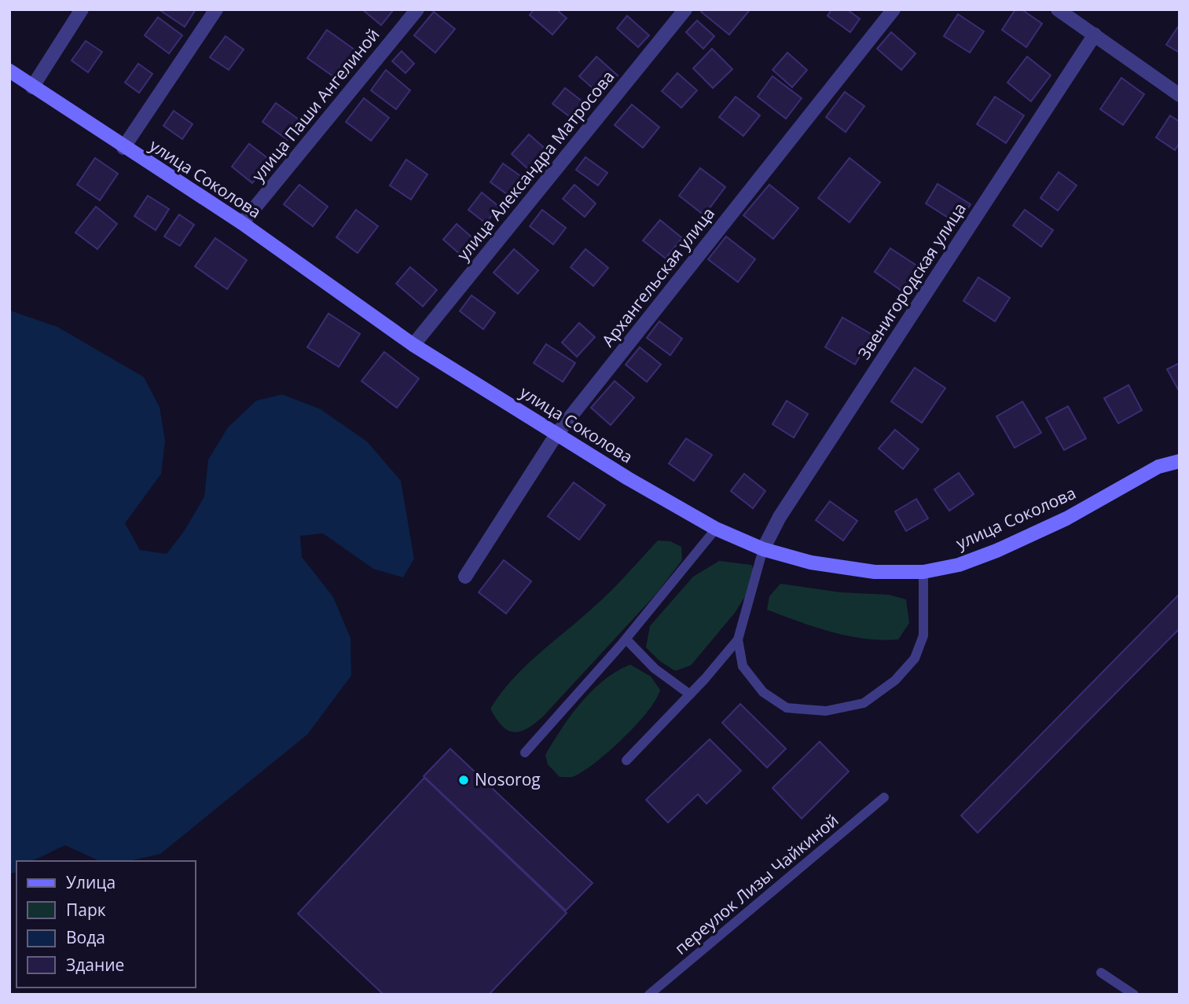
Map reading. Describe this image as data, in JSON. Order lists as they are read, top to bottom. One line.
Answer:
{"streets":{"main road":["улица Соколова"],"street":["улица Паши Ангелиной","улица Александра Матросова","Архангельская улица","Звенигородская улица"],"lane":["переулок Лизы Чайкиной"]},"crossings":[["улица Паши Ангелиной","улица Соколова"],["улица Александра Матросова","улица Соколова"],["улица Соколова","Архангельская улица"],["улица Соколова","Звенигородская улица"]],"places":["Nosorog"],"legend":["Улица","Парк","Вода","Здание"]}
